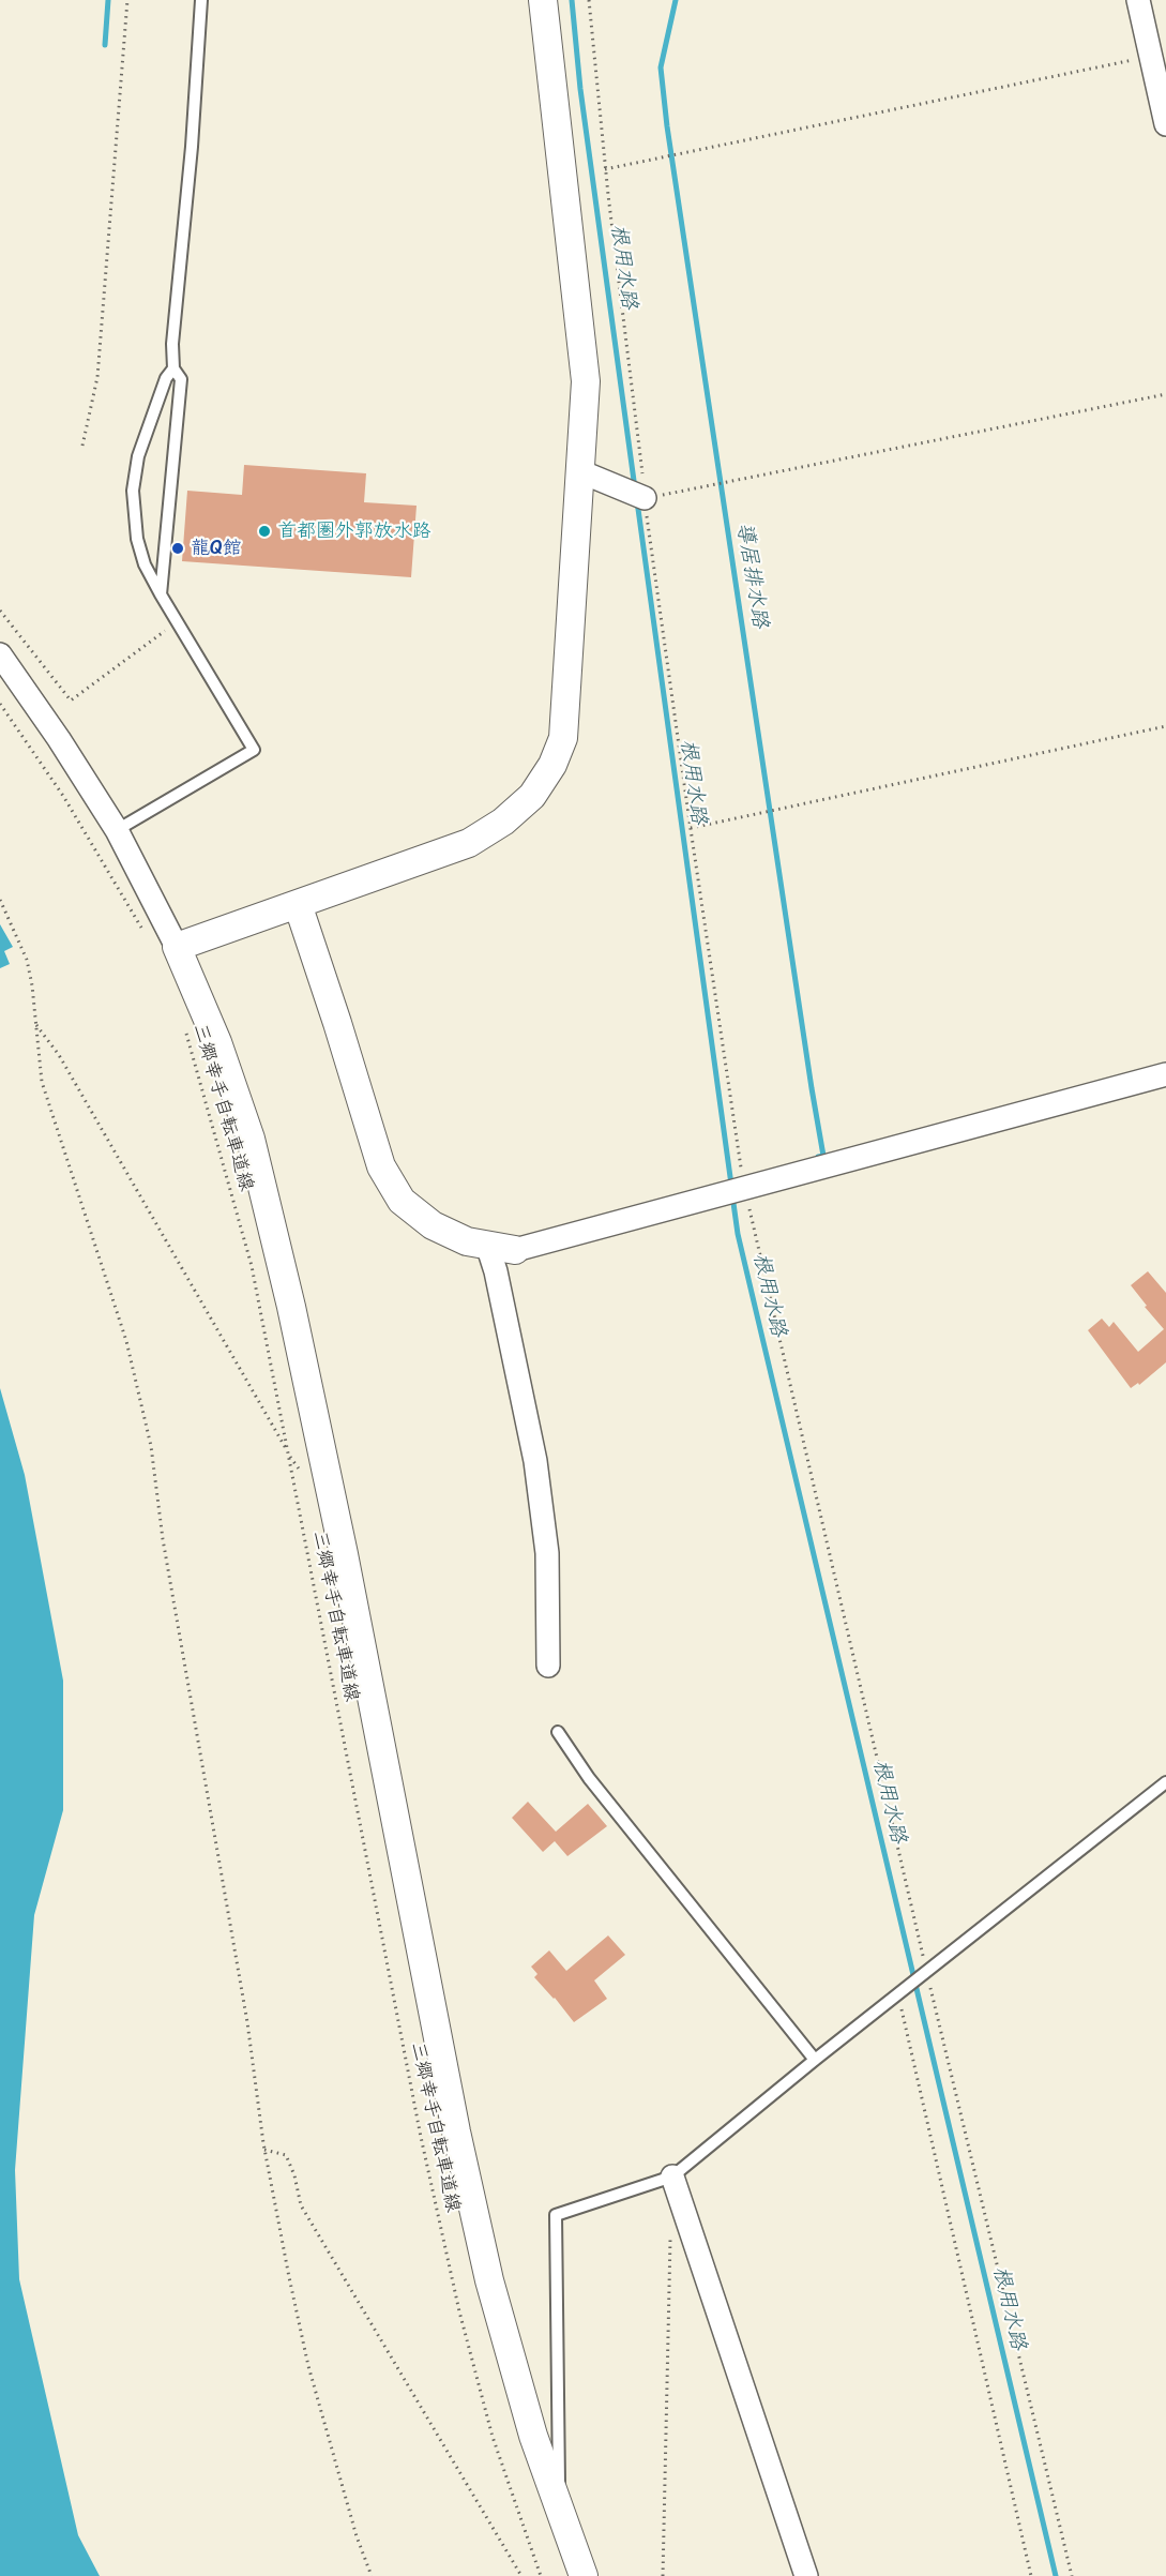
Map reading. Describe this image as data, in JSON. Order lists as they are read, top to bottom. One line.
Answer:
{"streets":{"path":["三郷幸手自転車道線"]},"water":["根用水路","導居排水路"],"places":["首都圏外郭放水路","龍Q館"]}
